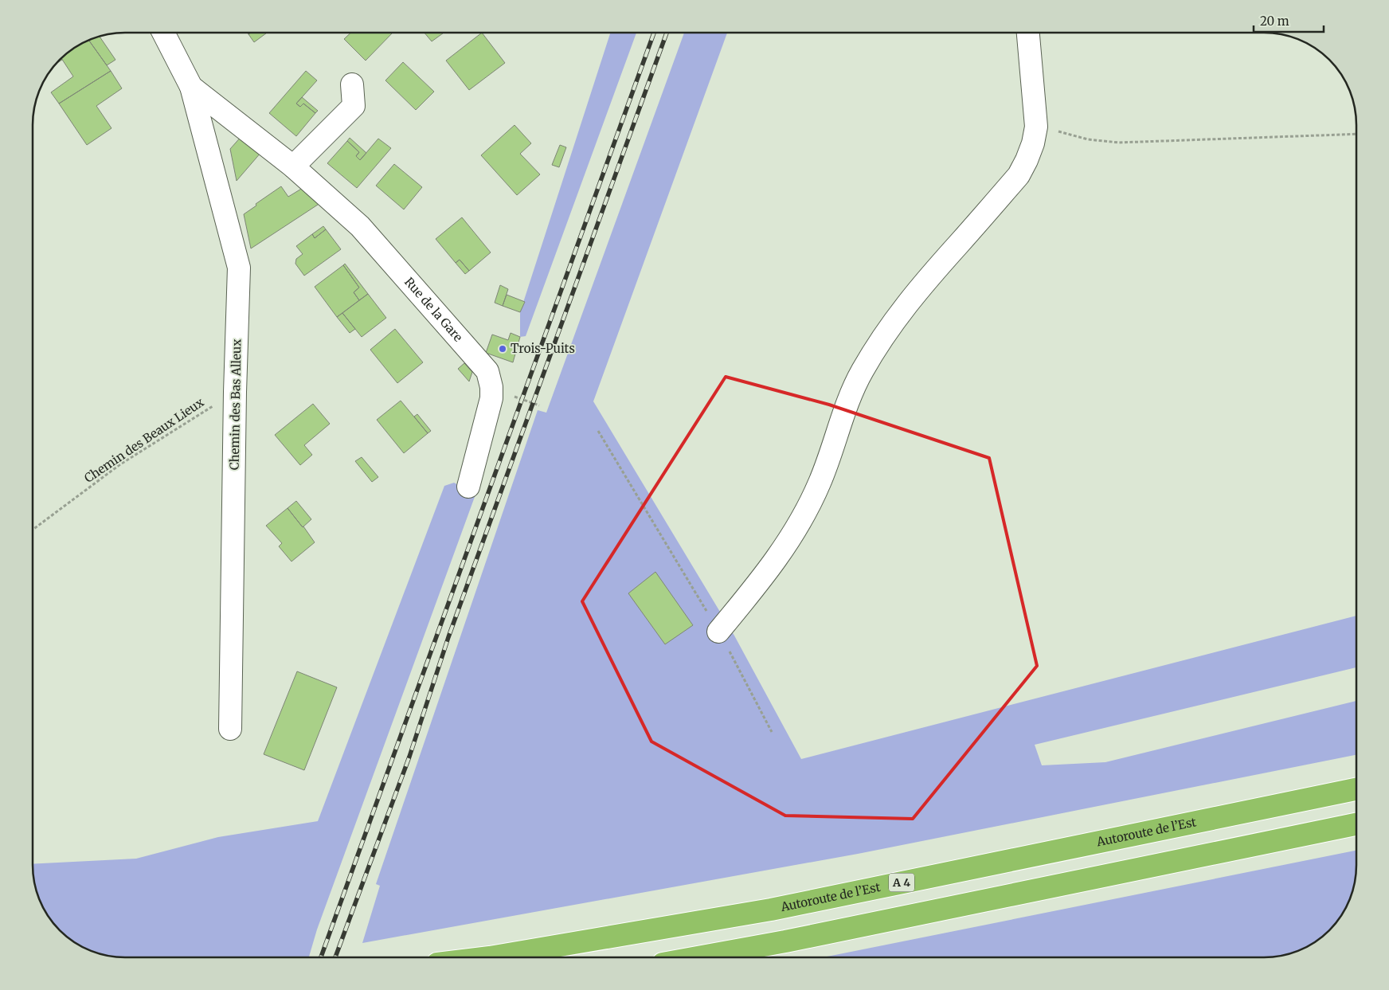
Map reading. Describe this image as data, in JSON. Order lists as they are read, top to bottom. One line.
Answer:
{"streets":{"highway":["Autoroute de l’Est","A 4"],"street":["Rue de la Gare","Chemin des Bas Alleux"],"path":["Chemin des Beaux Lieux"]},"crossings":[["Rue de la Gare","Chemin des Bas Alleux"],["Chemin des Bas Alleux","Chemin des Beaux Lieux"]],"places":["Trois-Puits"],"scale_bar":"20 m"}
